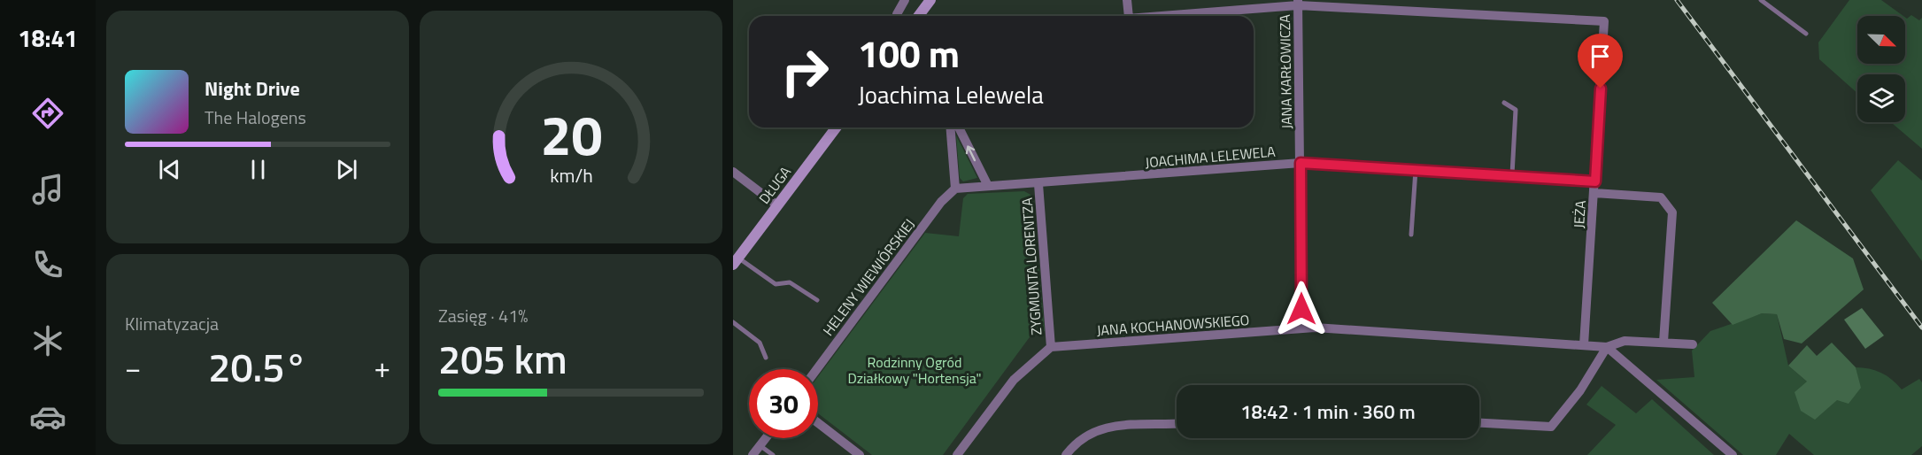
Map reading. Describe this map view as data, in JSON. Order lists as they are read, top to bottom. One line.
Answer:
{"streets":{"main road":["DŁUGA"],"street":["JANA KARŁOWICZA","JOACHIMA LELEWELA","JEŻA","ZYGMUNTA LORENTZA","HELENY WIEWIÓRSKIEJ","JANA KOCHANOWSKIEGO"]},"crossings":[["JANA KARŁOWICZA","JOACHIMA LELEWELA"],["JANA KARŁOWICZA","JEŻA"],["JANA KARŁOWICZA","JANA KOCHANOWSKIEGO"],["JOACHIMA LELEWELA","JEŻA"],["JOACHIMA LELEWELA","ZYGMUNTA LORENTZA"],["JOACHIMA LELEWELA","HELENY WIEWIÓRSKIEJ"],["JEŻA","JANA KOCHANOWSKIEGO"],["ZYGMUNTA LORENTZA","JANA KOCHANOWSKIEGO"]],"parks":["Rodzinny Ogród Działkowy \"Hortensja\""],"north":"bottom right","page":{"tabs":"18:41","turn":["100 m","Joachima Lelewela"],"song":["Night Drive","The Halogens"],"tile":["Klimatyzacja",["Zasięg · 41%","205 km"]],"heat":["−","20.5°","+"],"limit":"30","trip":"18:42 · 1 min · 360 m","gauge":["20","km/h"]}}
